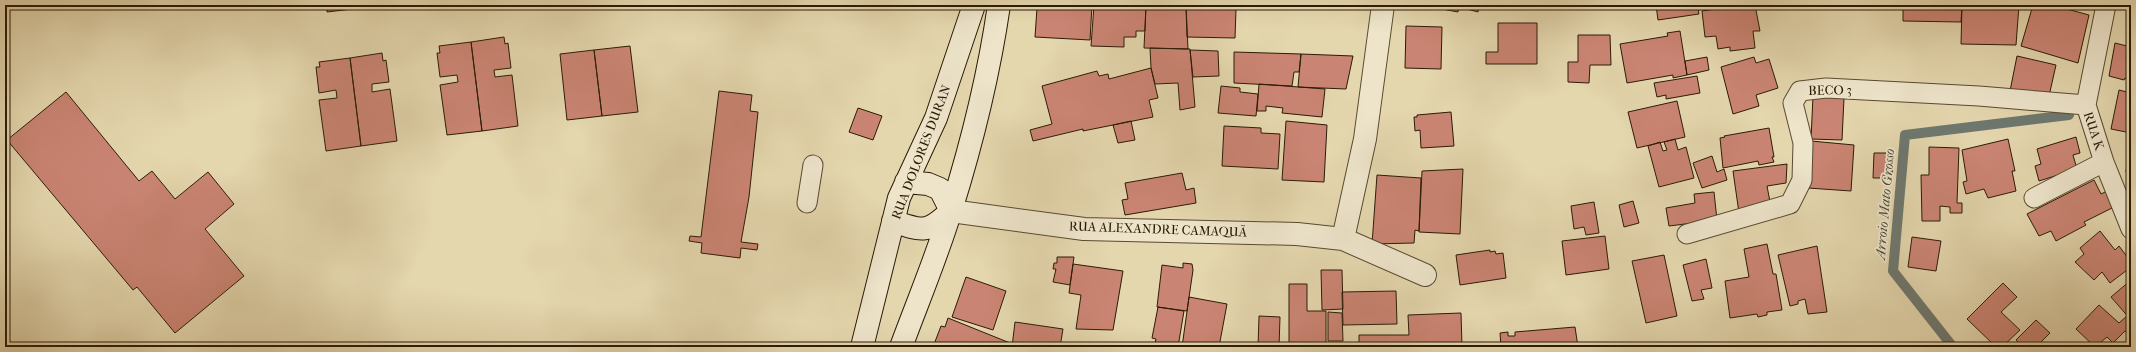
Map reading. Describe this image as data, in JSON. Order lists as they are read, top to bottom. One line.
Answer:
{"streets":{"street":["RUA DOLORES DURAN","RUA ALEXANDRE CAMAQUÃ"],"lane":["BECO 3","RUA K"]},"crossings":[["BECO 3","RUA K"],["RUA DOLORES DURAN","RUA ALEXANDRE CAMAQUÃ"]],"water":["Arroio Mato Grosso"]}
